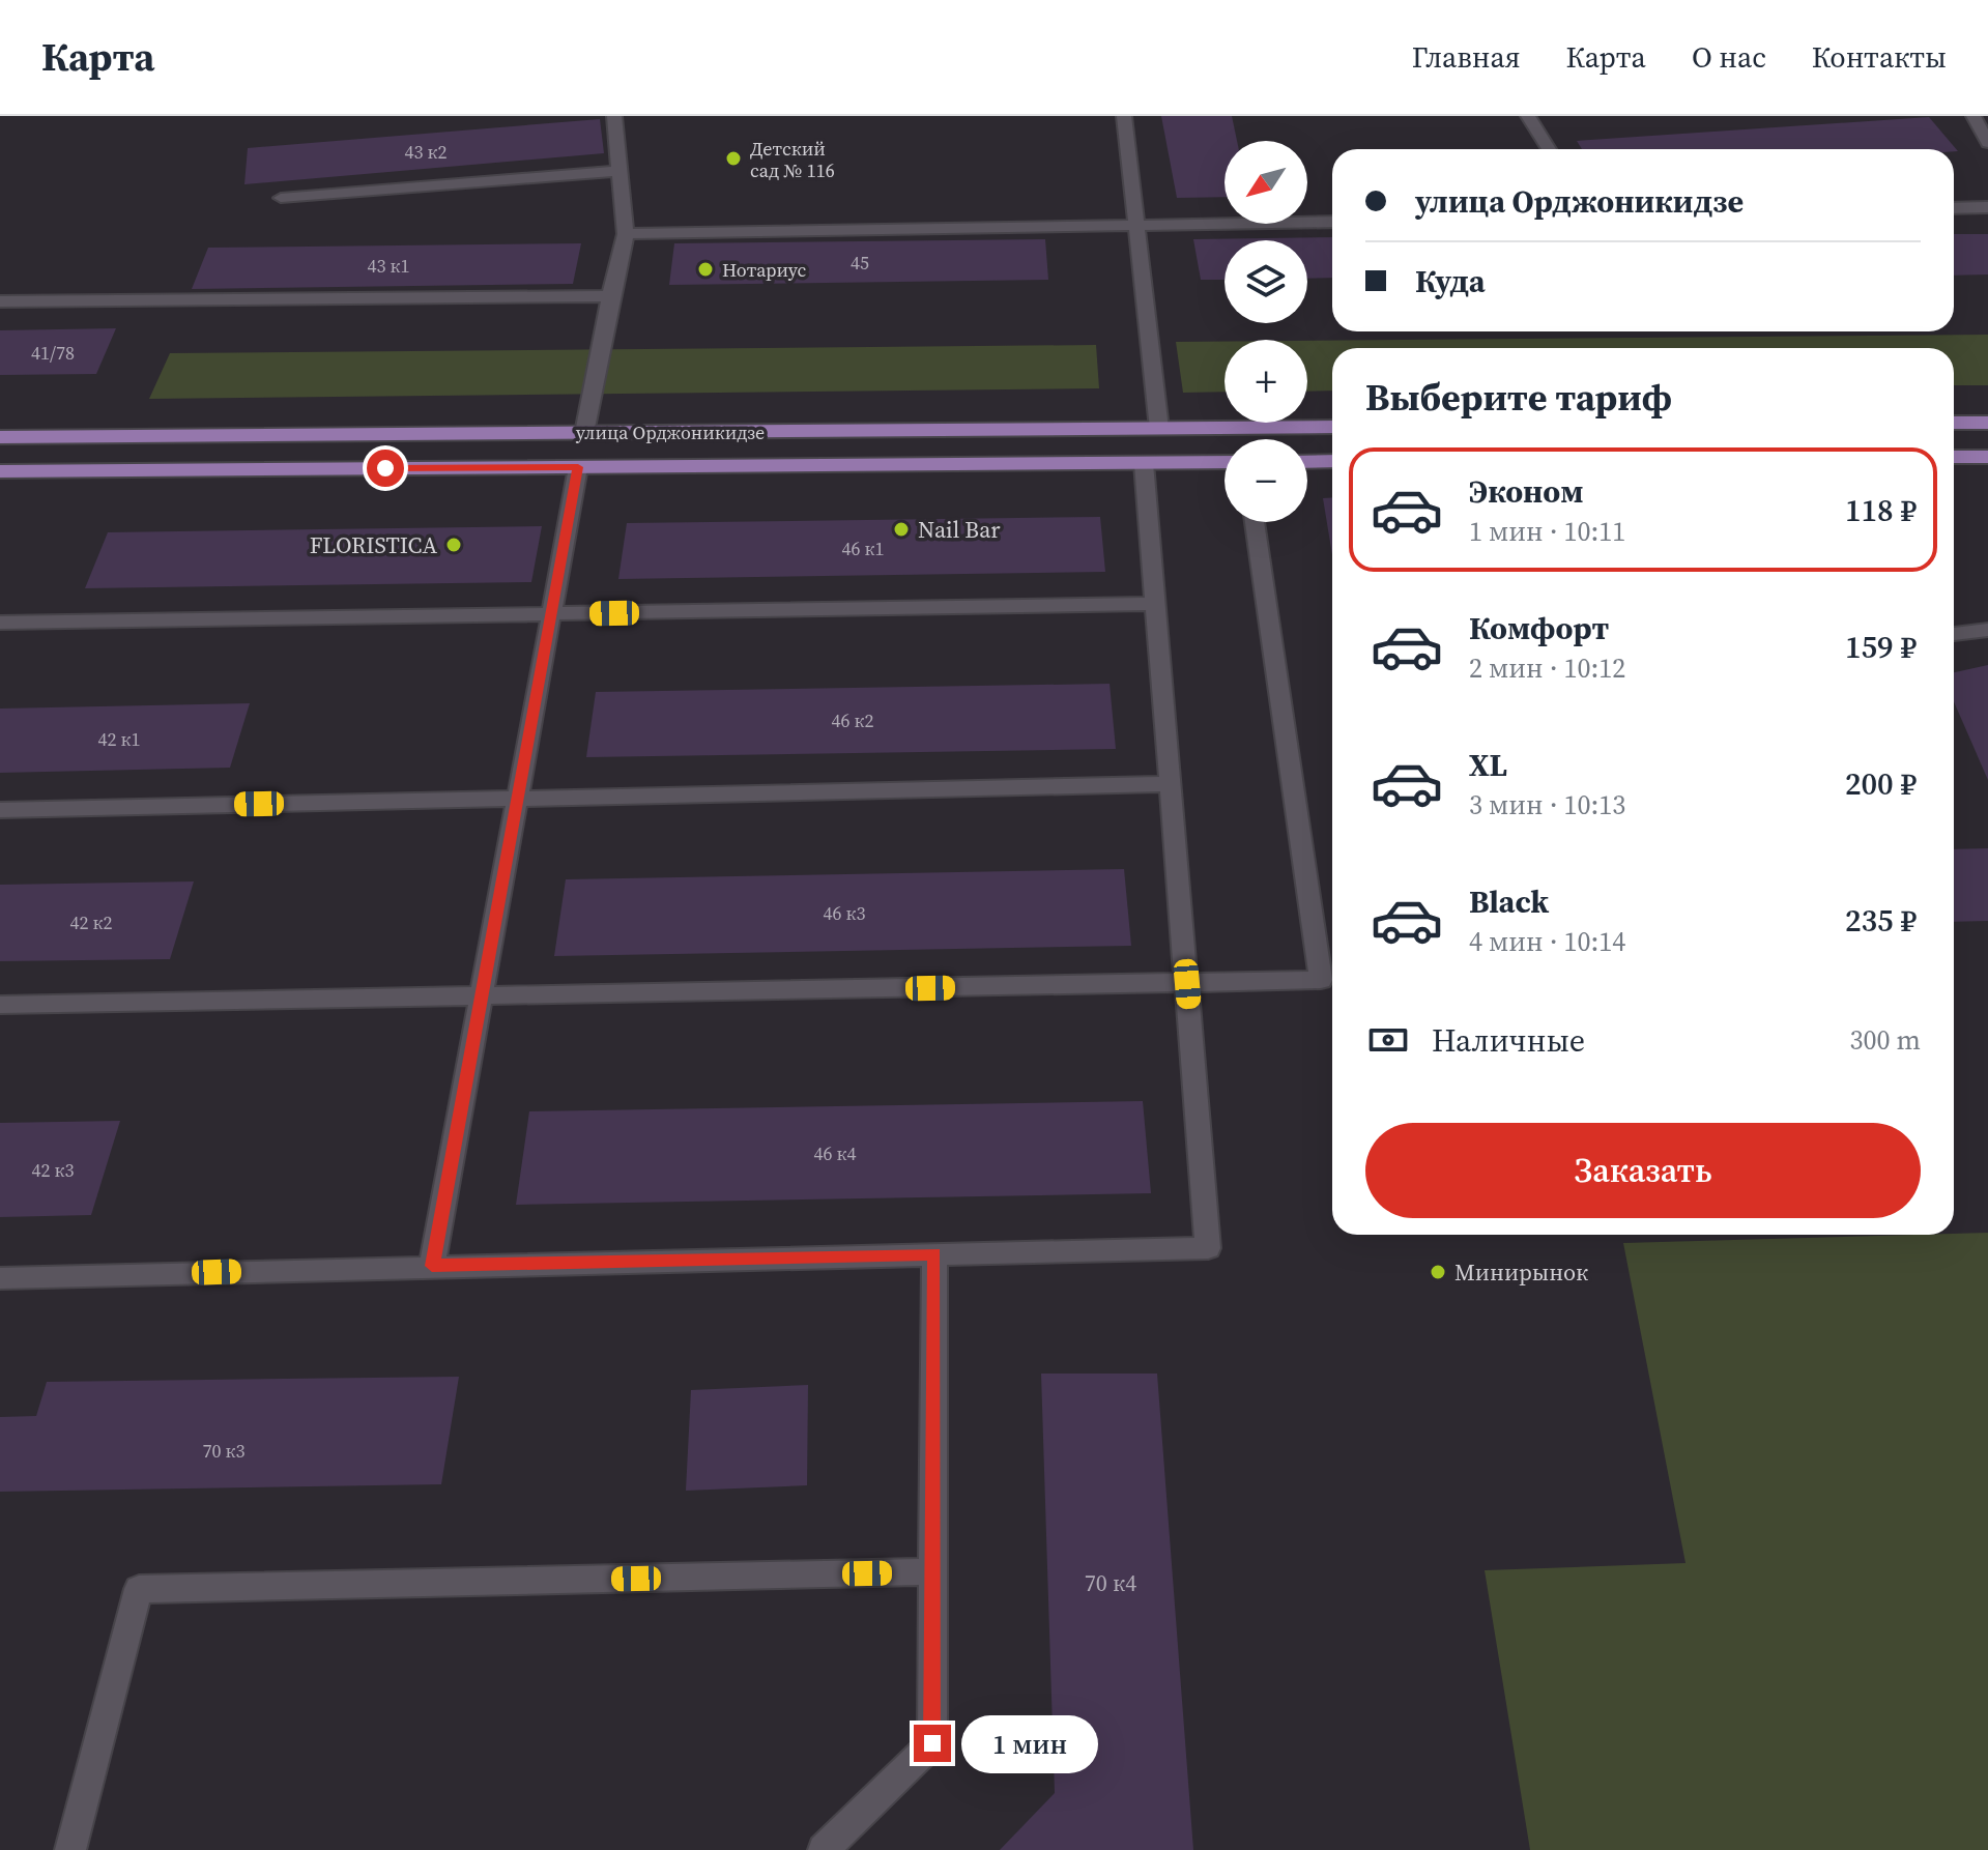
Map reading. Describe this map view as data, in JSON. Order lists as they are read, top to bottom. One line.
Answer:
{"streets":{"main road":["улица Орджоникидзе"]},"places":["Детский сад № 116","Нотариус","Nail Bar","FLORISTICA","Минирынок"],"house_numbers":["43 к2","45","43 к1","41/78","46 к1","46 к2","42 к1","46 к3","42 к2","46 к4","42 к3","70 к3","70 к4"],"north":"bottom left","page":{"header":"Карта","nav":["Главная","Карта","О нас","Контакты"],"map_buttons":["+","−"],"banner":["улица Орджоникидзе","Куда"],"heading":"Выберите тариф","list":[{"name":"Эконом","note":"1 мин · 10:11","value":"118 ₽"},{"name":"Комфорт","note":"2 мин · 10:12","value":"159 ₽"},{"name":"XL","note":"3 мин · 10:13","value":"200 ₽"},{"name":"Black","note":"4 мин · 10:14","value":"235 ₽"}],"pay":["Наличные","300 m"],"buttons":"Заказать","bubble":"1 мин"}}
